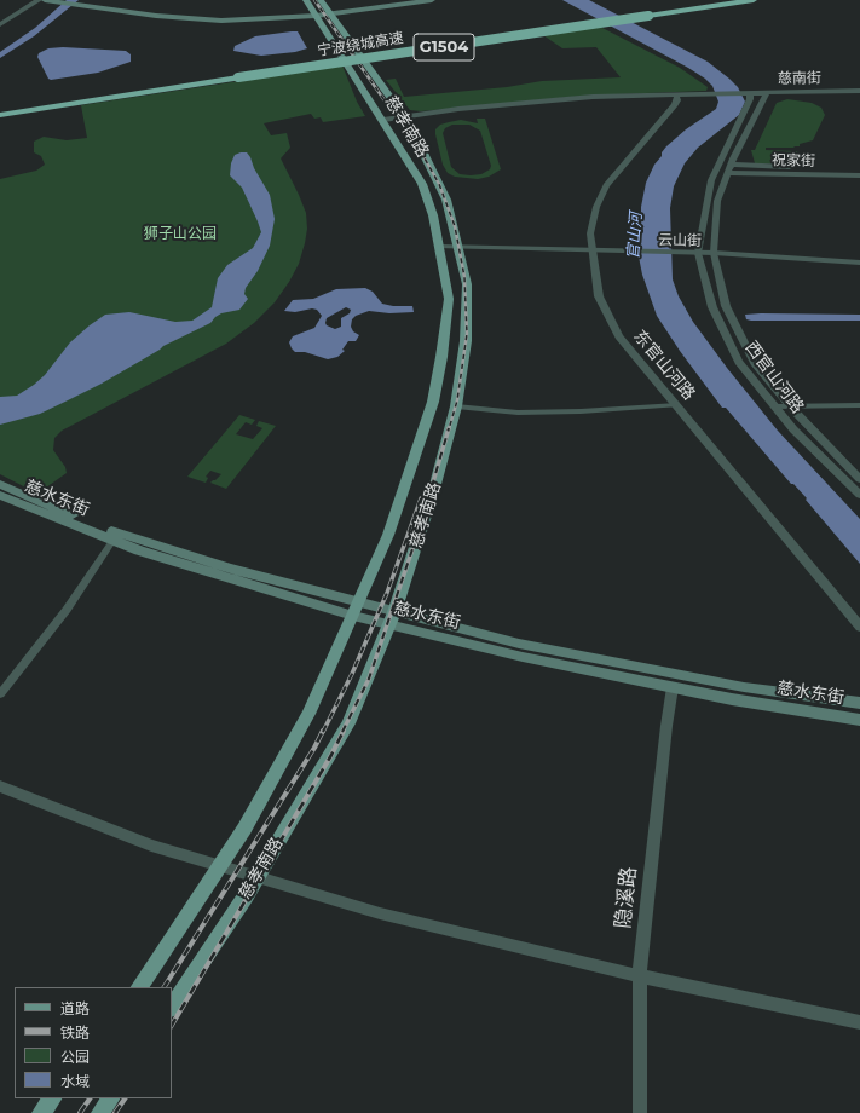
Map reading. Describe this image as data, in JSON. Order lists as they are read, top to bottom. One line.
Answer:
{"streets":{"highway":["宁波绕城高速","G1504"],"main road":["慈孝南路","慈水东街"],"street":["慈南街","祝家街","云山街","东官山河路","西官山河路","隐溪路"]},"crossings":[["慈南街","慈孝南路"],["慈南街","东官山河路"],["慈南街","西官山河路"],["慈孝南路","云山街"],["慈孝南路","慈水东街"],["祝家街","西官山河路"],["云山街","东官山河路"],["云山街","西官山河路"],["慈水东街","隐溪路"]],"water":["官山河"],"parks":["狮子山公园"],"legend":["道路","铁路","公园","水域"]}
